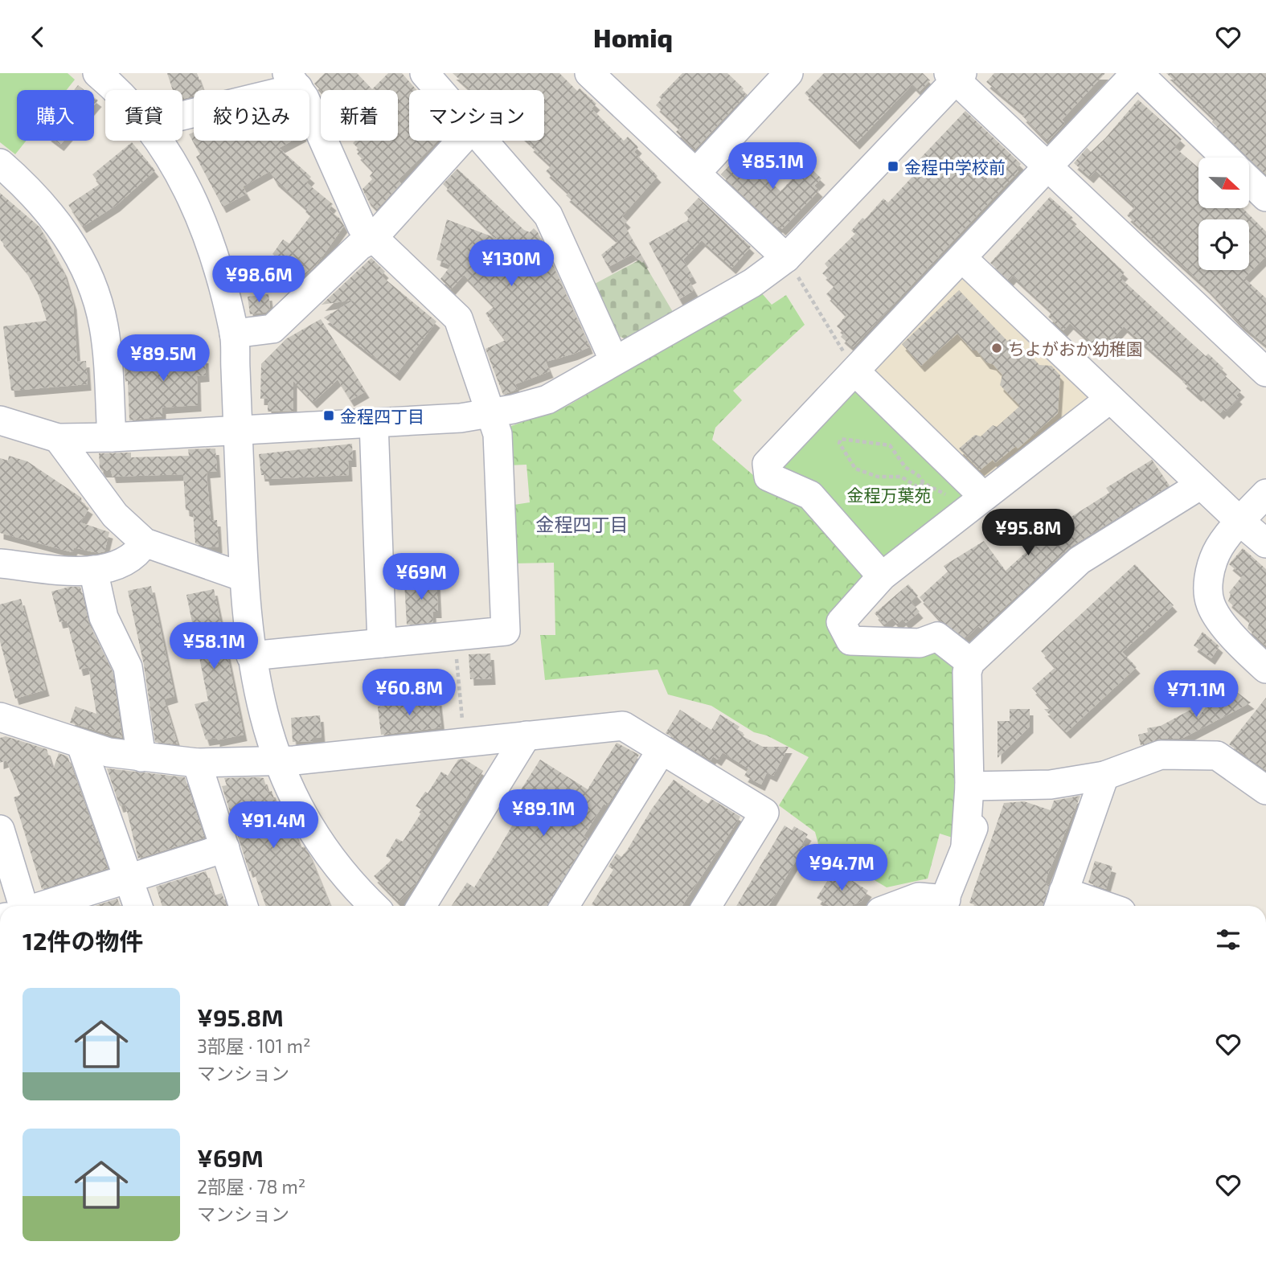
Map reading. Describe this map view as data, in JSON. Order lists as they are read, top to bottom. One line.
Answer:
{"districts":["金程四丁目"],"parks":["金程万葉苑"],"places":{"transit":["金程中学校前","金程四丁目"],"other":["ちよがおか幼稚園"]},"north":"right","page":{"header":"Homiq","chip":["購入","賃貸","絞り込み","新着","マンション"],"price":["¥85.1M","¥130M","¥98.6M","¥89.5M","¥95.8M","¥69M","¥58.1M","¥60.8M","¥71.1M","¥89.1M","¥91.4M","¥94.7M"],"heading":"12件の物件","list":[{"name":"¥95.8M","note":"3部屋 · 101 m² · マンション"},{"name":"¥69M","note":"2部屋 · 78 m² · マンション"}]}}
